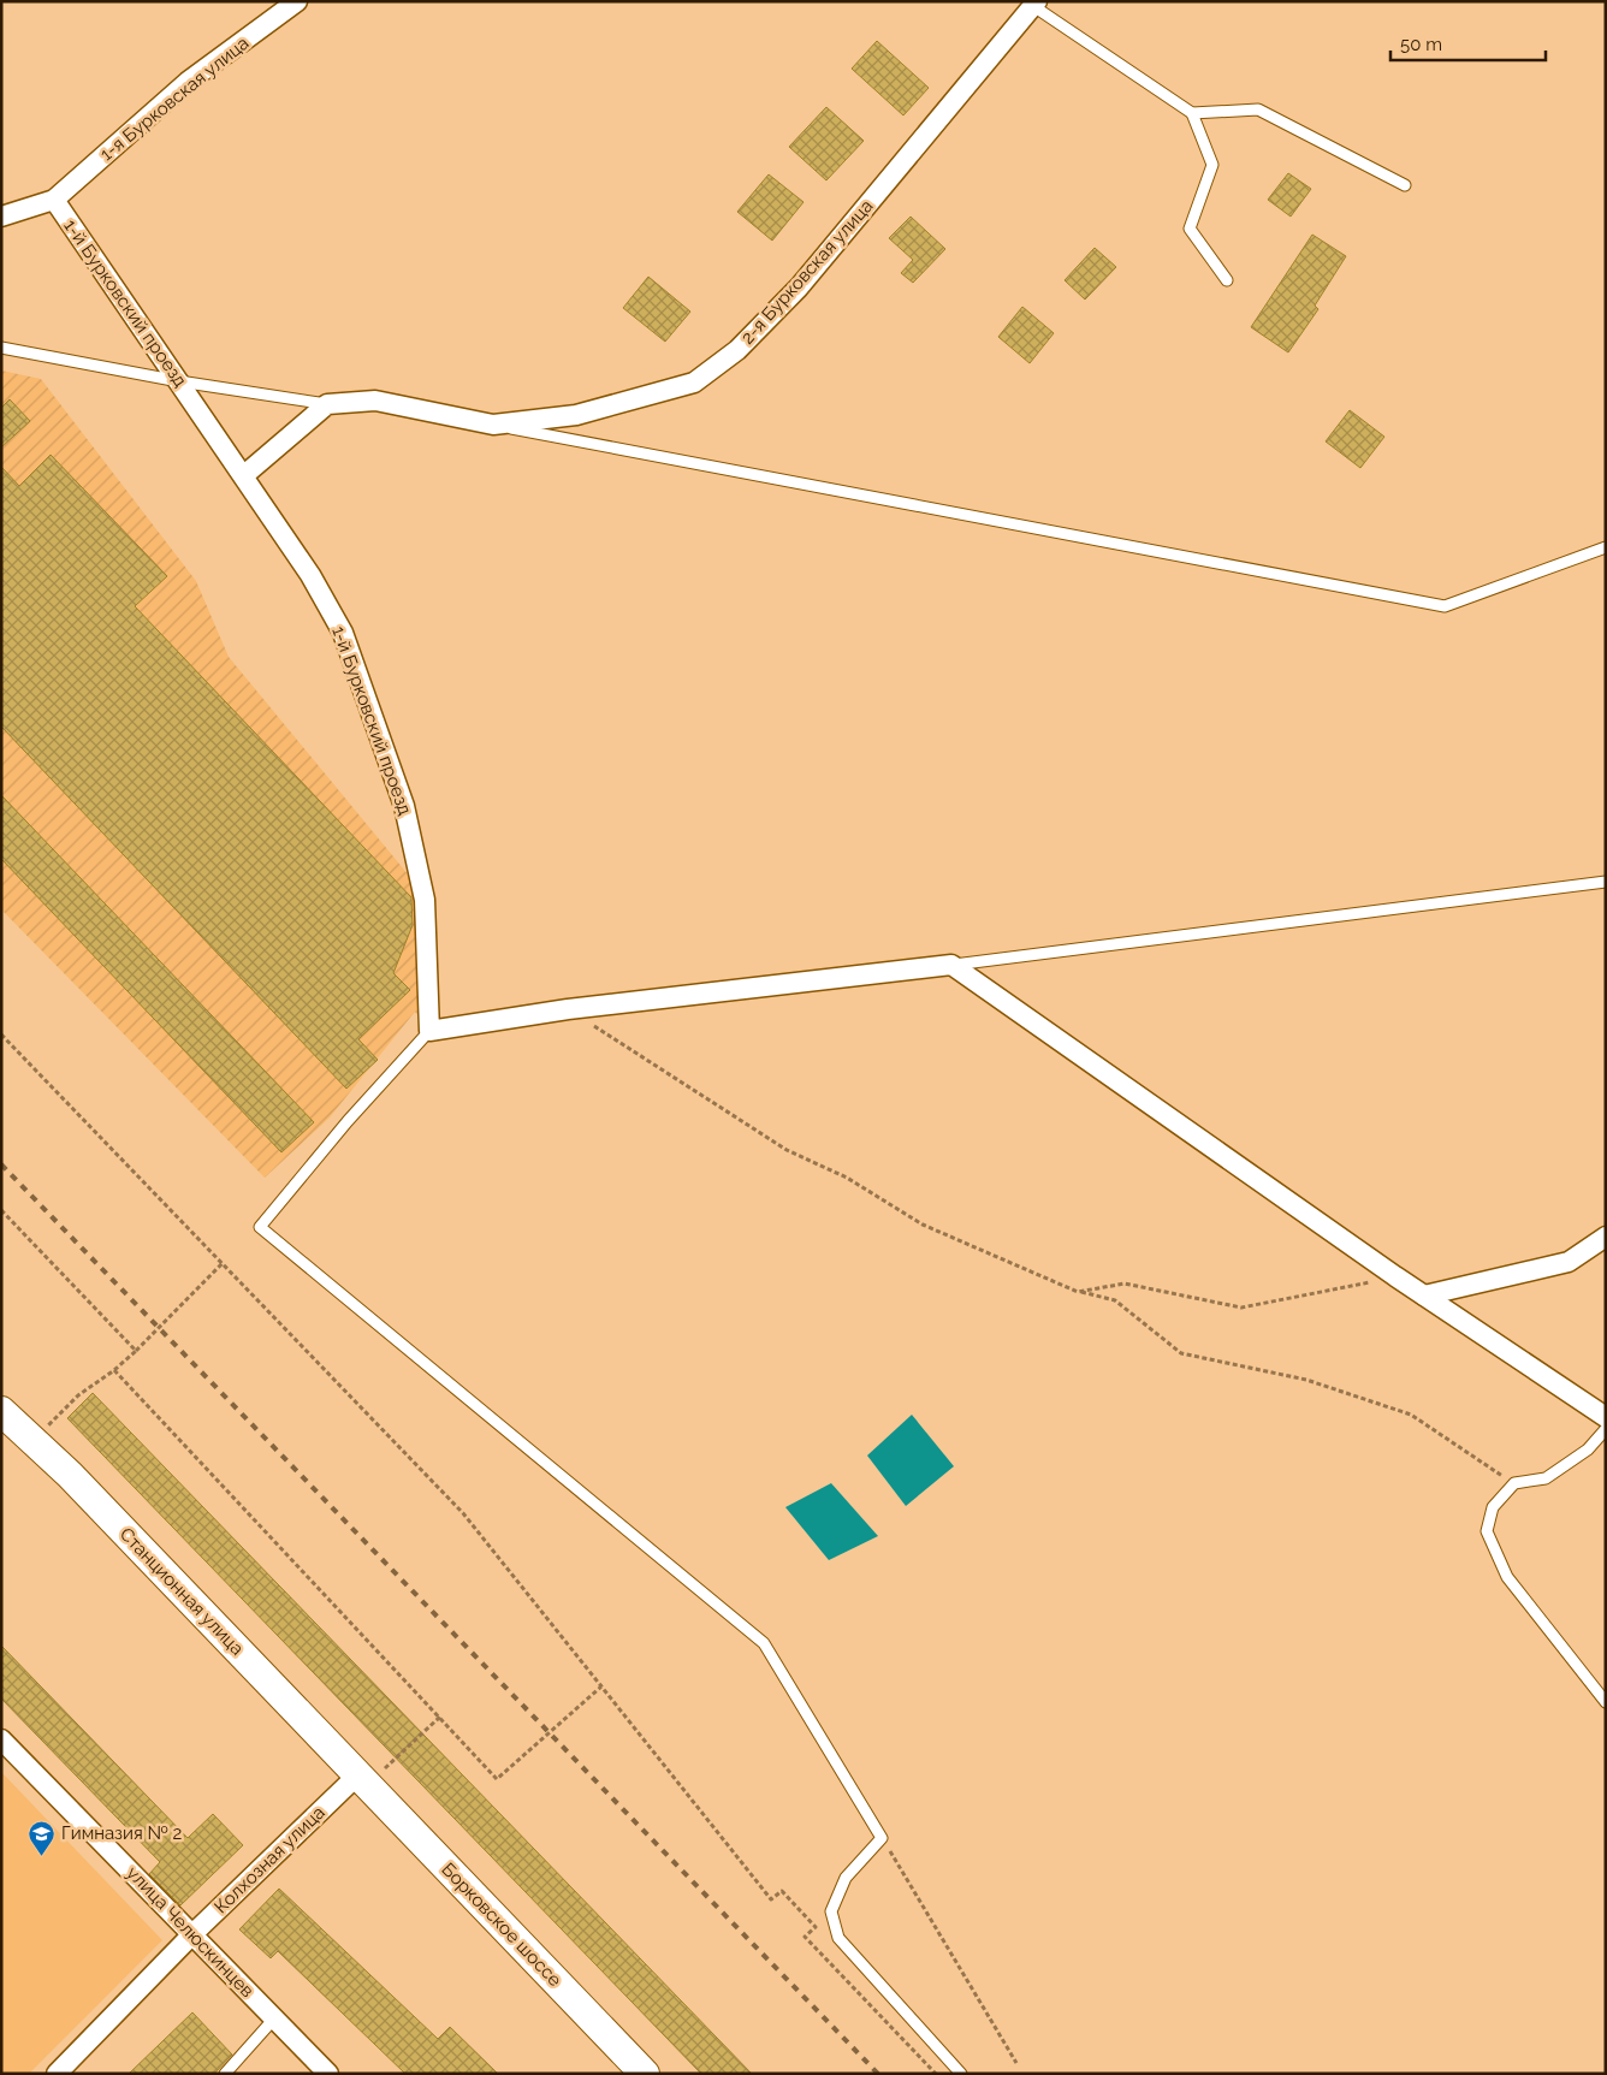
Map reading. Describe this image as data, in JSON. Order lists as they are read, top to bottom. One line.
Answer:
{"streets":{"main road":["Станционная улица","Борковское шоссе"],"street":["1-я Бурковская улица","2-я Бурковская улица","1-й Бурковский проезд","Колхозная улица","улица Челюскинцев"]},"crossings":[["1-я Бурковская улица","1-й Бурковский проезд"],["Станционная улица","Колхозная улица"],["Станционная улица","Борковское шоссе"],["Колхозная улица","Борковское шоссе"],["Колхозная улица","улица Челюскинцев"]],"places":{"school or university":["Гимназия № 2"]},"scale_bar":"50 m"}
